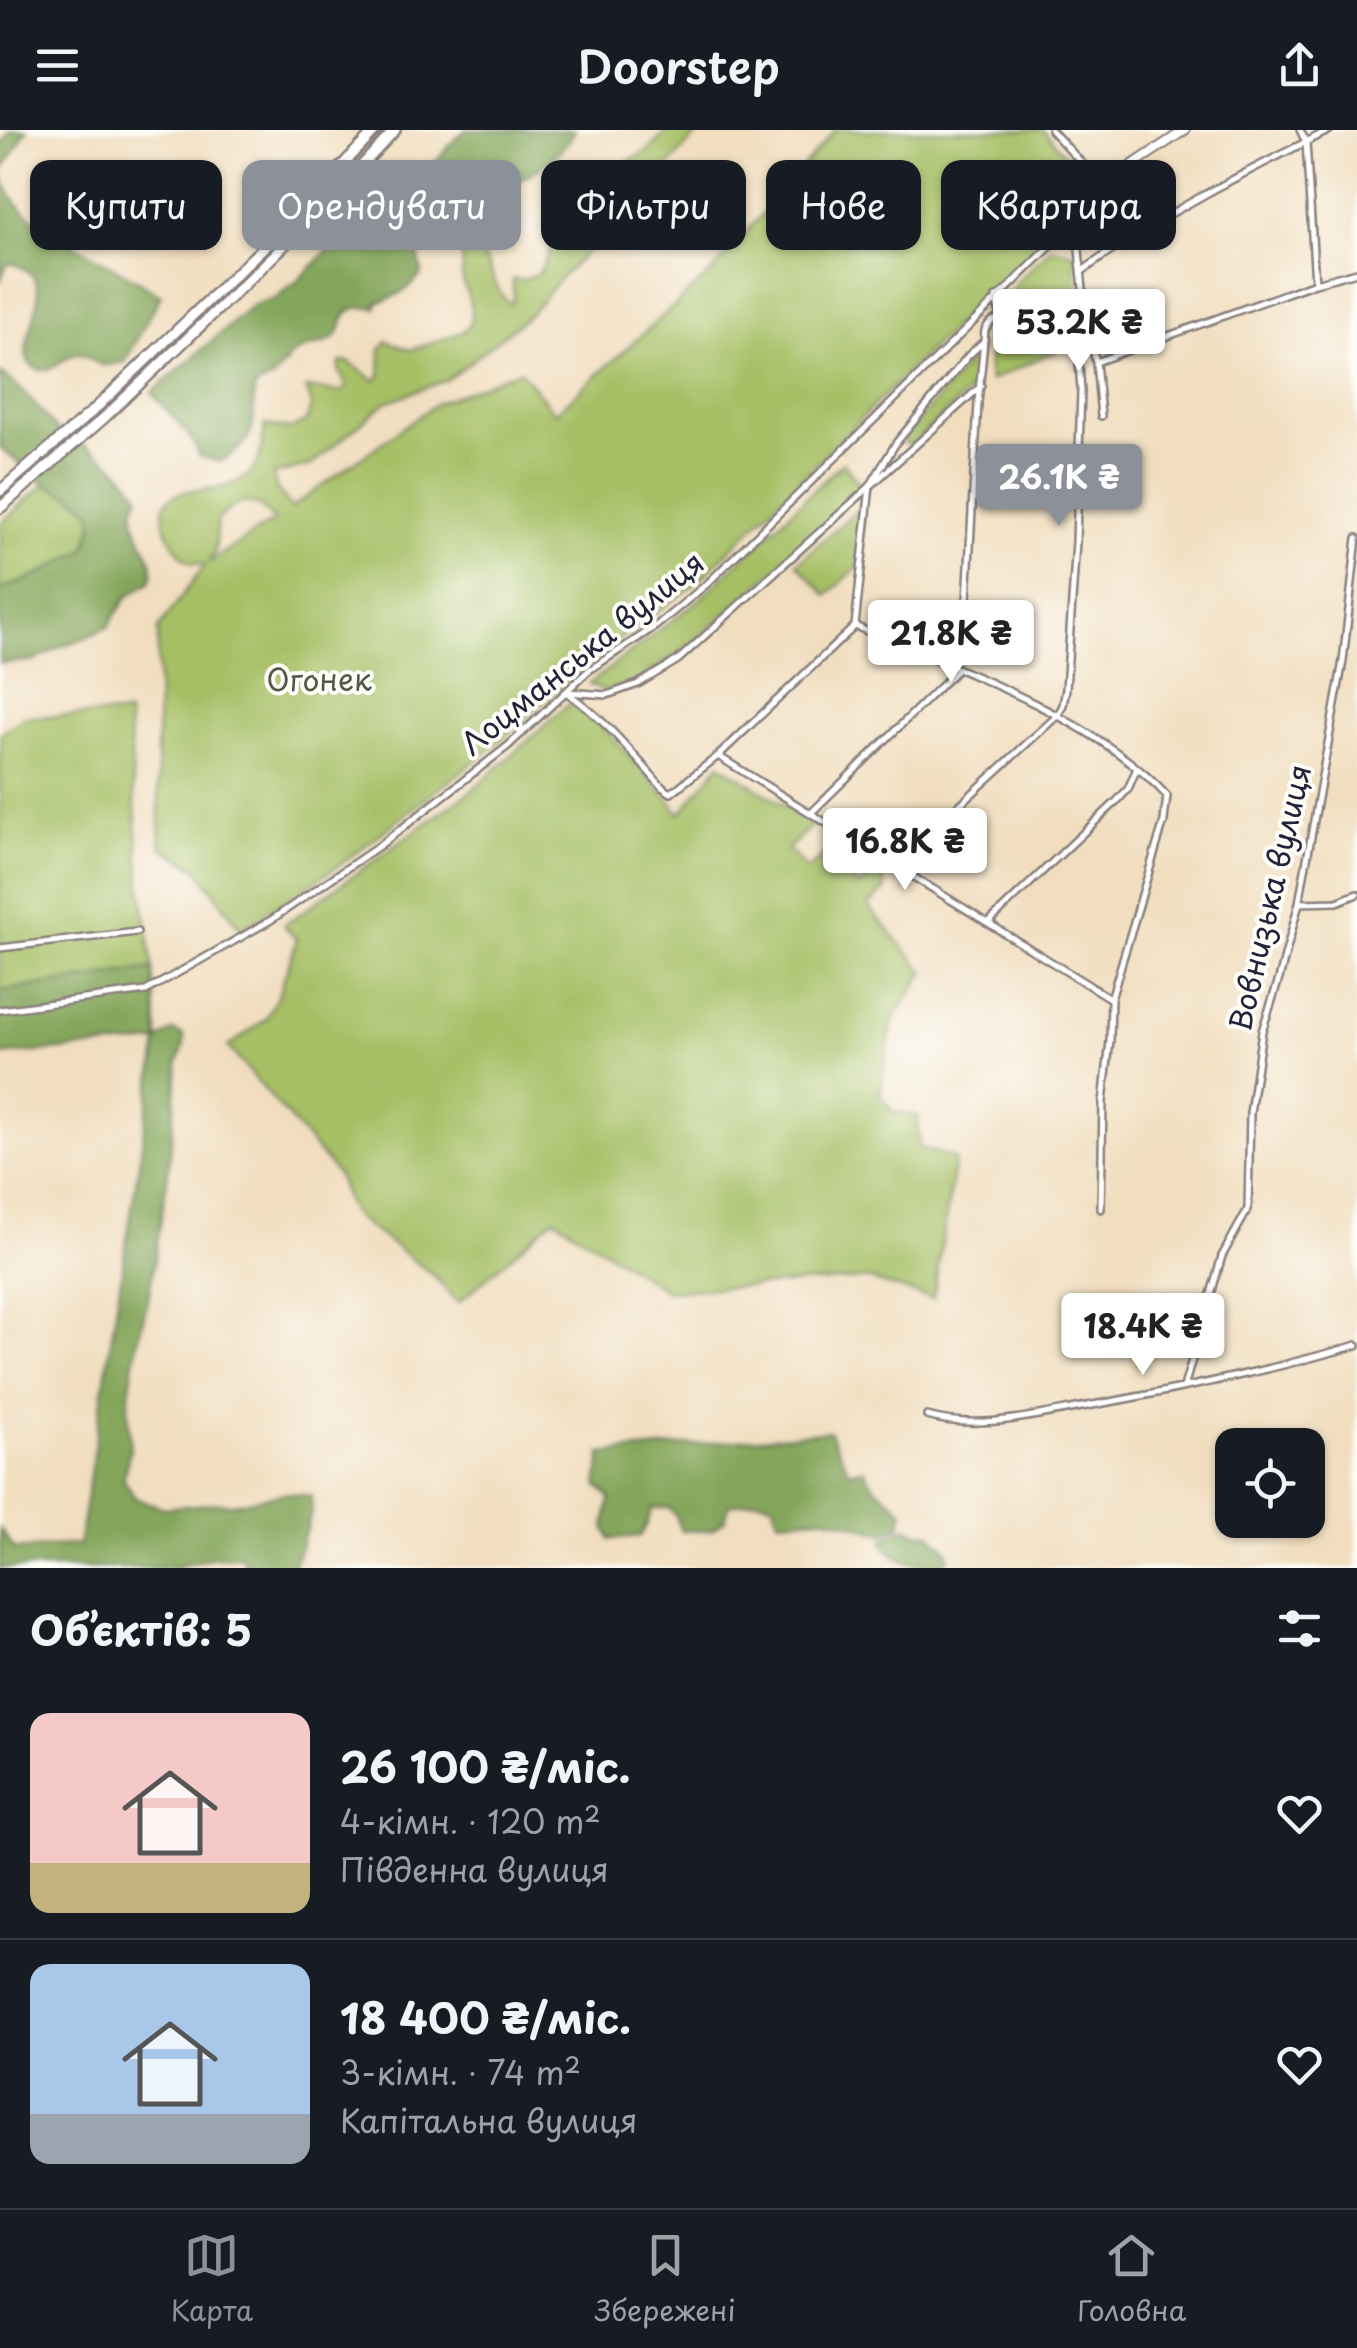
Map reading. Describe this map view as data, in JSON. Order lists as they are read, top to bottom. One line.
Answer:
{"streets":{"street":["Лоцманська вулиця","Вовнизька вулиця"]},"parks":["Огонек"],"page":{"header":"Doorstep","chip":["Купити","Орендувати","Фільтри","Нове","Квартира"],"price":["53.2K ₴","26.1K ₴","21.8K ₴","16.8K ₴","18.4K ₴"],"heading":"Об’єктів: 5","list":[{"name":"26 100 ₴/міс.","note":"4-кімн. · 120 m² · Південна вулиця"},{"name":"18 400 ₴/міс.","note":"3-кімн. · 74 m² · Капітальна вулиця"}],"tabs":["Карта","Збережені","Головна"]}}
